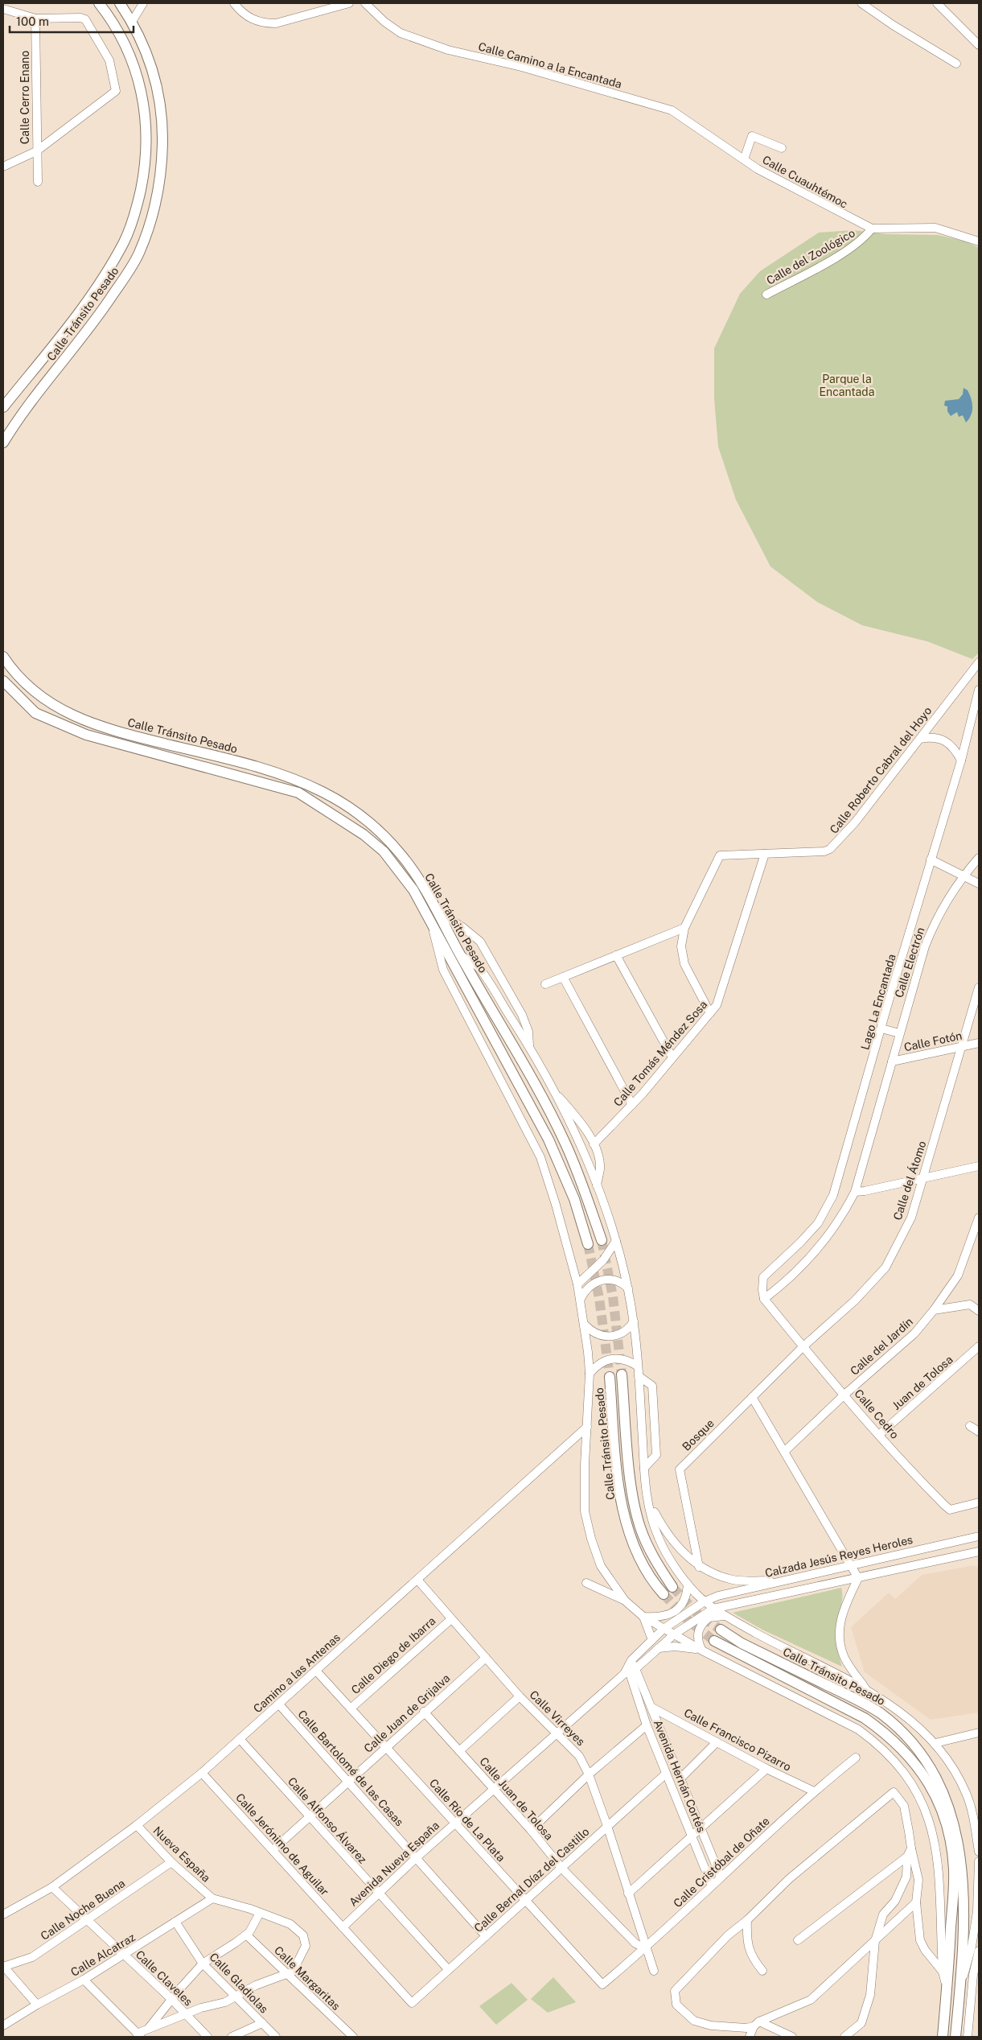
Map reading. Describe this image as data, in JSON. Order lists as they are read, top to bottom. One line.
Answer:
{"streets":{"main road":["Calle Tránsito Pesado"],"street":["Calle Camino a la Encantada","Calle Cerro Enano","Calle Cuauhtémoc","Calle del Zoológico","Calle Roberto Cabral del Hoyo","Calle Electrón","Lago La Encantada","Calle Fotón","Calle Tomás Méndez Sosa","Calle del Átomo","Calle del Jardín","Juan de Tolosa","Calle Cedro","Bosque","Calzada Jesús Reyes Heroles","Calle Diego de Ibarra","Camino a las Antenas","Calle Juan de Grijalva","Calle Virreyes","Calle Francisco Pizarro","Calle Bartolomé de las Casas","Avenida Hernán Cortés","Calle Juan de Tolosa","Calle Alfonso Álvarez","Calle Río de La Plata","Calle Jerónimo de Aguilar","Nueva España","Calle Cristóbal de Oñate","Avenida Nueva España","Calle Bernal Díaz del Castillo","Calle Noche Buena","Calle Alcatraz","Calle Claveles","Calle Margaritas","Calle Gladiolas"]},"crossings":[["Calle Camino a la Encantada","Calle Cuauhtémoc"],["Calle Cuauhtémoc","Calle del Zoológico"],["Calle Roberto Cabral del Hoyo","Calle Tomás Méndez Sosa"],["Calle Electrón","Lago La Encantada"],["Calle Electrón","Calle Fotón"],["Calle Electrón","Calle Cedro"],["Lago La Encantada","Calle Cedro"],["Calle Fotón","Calle del Átomo"],["Calle del Átomo","Calle Cedro"],["Calle del Átomo","Bosque"],["Calle del Jardín","Calle Cedro"],["Juan de Tolosa","Calle Cedro"],["Calle Cedro","Bosque"],["Calzada Jesús Reyes Heroles","Avenida Hernán Cortés"],["Calzada Jesús Reyes Heroles","Avenida Nueva España"],["Calle Diego de Ibarra","Calle Virreyes"],["Calle Diego de Ibarra","Calle Río de La Plata"],["Camino a las Antenas","Calle Virreyes"],["Camino a las Antenas","Calle Bartolomé de las Casas"],["Camino a las Antenas","Calle Alfonso Álvarez"],["Camino a las Antenas","Calle Río de La Plata"],["Camino a las Antenas","Calle Jerónimo de Aguilar"],["Camino a las Antenas","Nueva España"],["Camino a las Antenas","Calle Claveles"],["Calle Juan de Grijalva","Calle Virreyes"],["Calle Juan de Grijalva","Calle Bartolomé de las Casas"],["Calle Juan de Grijalva","Calle Juan de Tolosa"],["Calle Juan de Grijalva","Calle Alfonso Álvarez"],["Calle Juan de Grijalva","Calle Río de La Plata"],["Calle Juan de Grijalva","Calle Jerónimo de Aguilar"],["Calle Virreyes","Calle Juan de Tolosa"],["Calle Virreyes","Calle Cristóbal de Oñate"],["Calle Virreyes","Avenida Nueva España"],["Calle Virreyes","Calle Bernal Díaz del Castillo"],["Calle Francisco Pizarro","Avenida Hernán Cortés"],["Calle Francisco Pizarro","Calle Cristóbal de Oñate"],["Calle Bartolomé de las Casas","Avenida Nueva España"],["Calle Bartolomé de las Casas","Calle Bernal Díaz del Castillo"],["Avenida Hernán Cortés","Calle Cristóbal de Oñate"],["Avenida Hernán Cortés","Avenida Nueva España"],["Avenida Hernán Cortés","Calle Bernal Díaz del Castillo"],["Calle Juan de Tolosa","Calle Cristóbal de Oñate"],["Calle Juan de Tolosa","Avenida Nueva España"],["Calle Juan de Tolosa","Calle Bernal Díaz del Castillo"],["Calle Alfonso Álvarez","Avenida Nueva España"],["Calle Alfonso Álvarez","Calle Bernal Díaz del Castillo"],["Calle Río de La Plata","Calle Cristóbal de Oñate"],["Calle Río de La Plata","Avenida Nueva España"],["Calle Río de La Plata","Calle Bernal Díaz del Castillo"],["Calle Jerónimo de Aguilar","Avenida Nueva España"],["Calle Jerónimo de Aguilar","Calle Bernal Díaz del Castillo"],["Nueva España","Calle Noche Buena"],["Nueva España","Calle Alcatraz"],["Calle Noche Buena","Calle Claveles"],["Calle Alcatraz","Calle Claveles"],["Calle Alcatraz","Calle Gladiolas"]],"parks":["Parque la Encantada"],"scale_bar":"100 m"}
